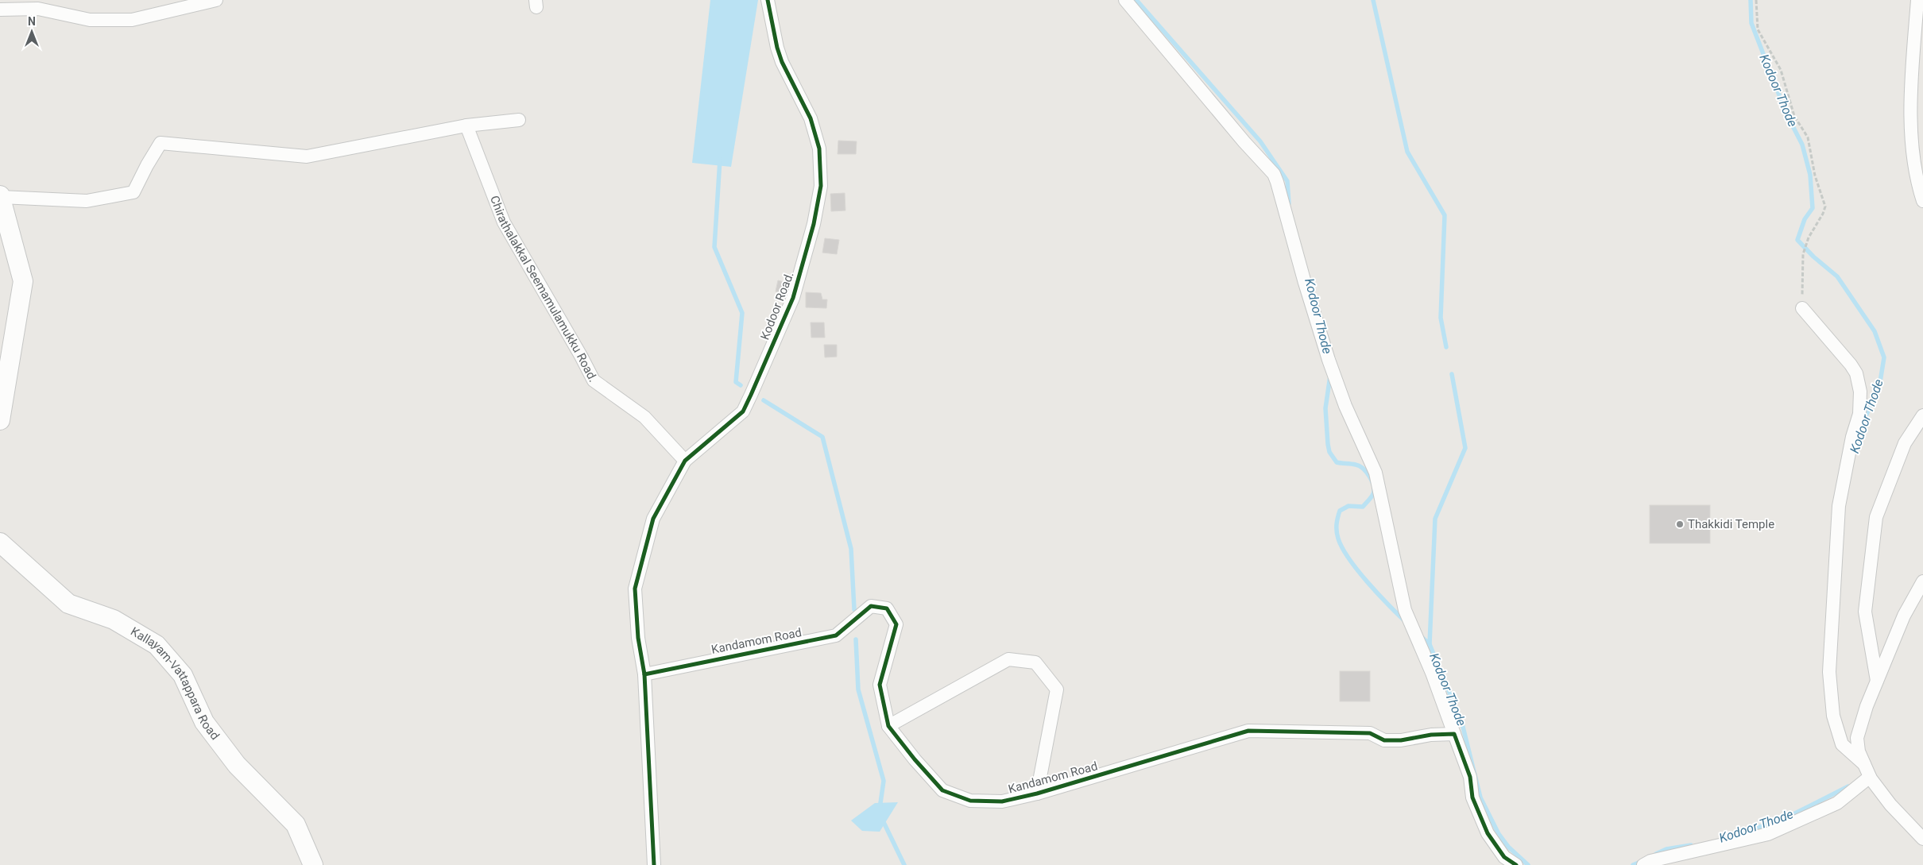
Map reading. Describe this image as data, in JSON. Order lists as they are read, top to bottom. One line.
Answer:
{"streets":{"street":["Chirathalakkal Seemamulamukku Road.","Kodoor Road.","Kandamom Road","Kallayam-Vattappara Road"]},"crossings":[["Chirathalakkal Seemamulamukku Road.","Kodoor Road."],["Kodoor Road.","Kandamom Road"]],"water":["Kodoor Thode"],"places":["Thakkidi Temple"],"north":"top"}
